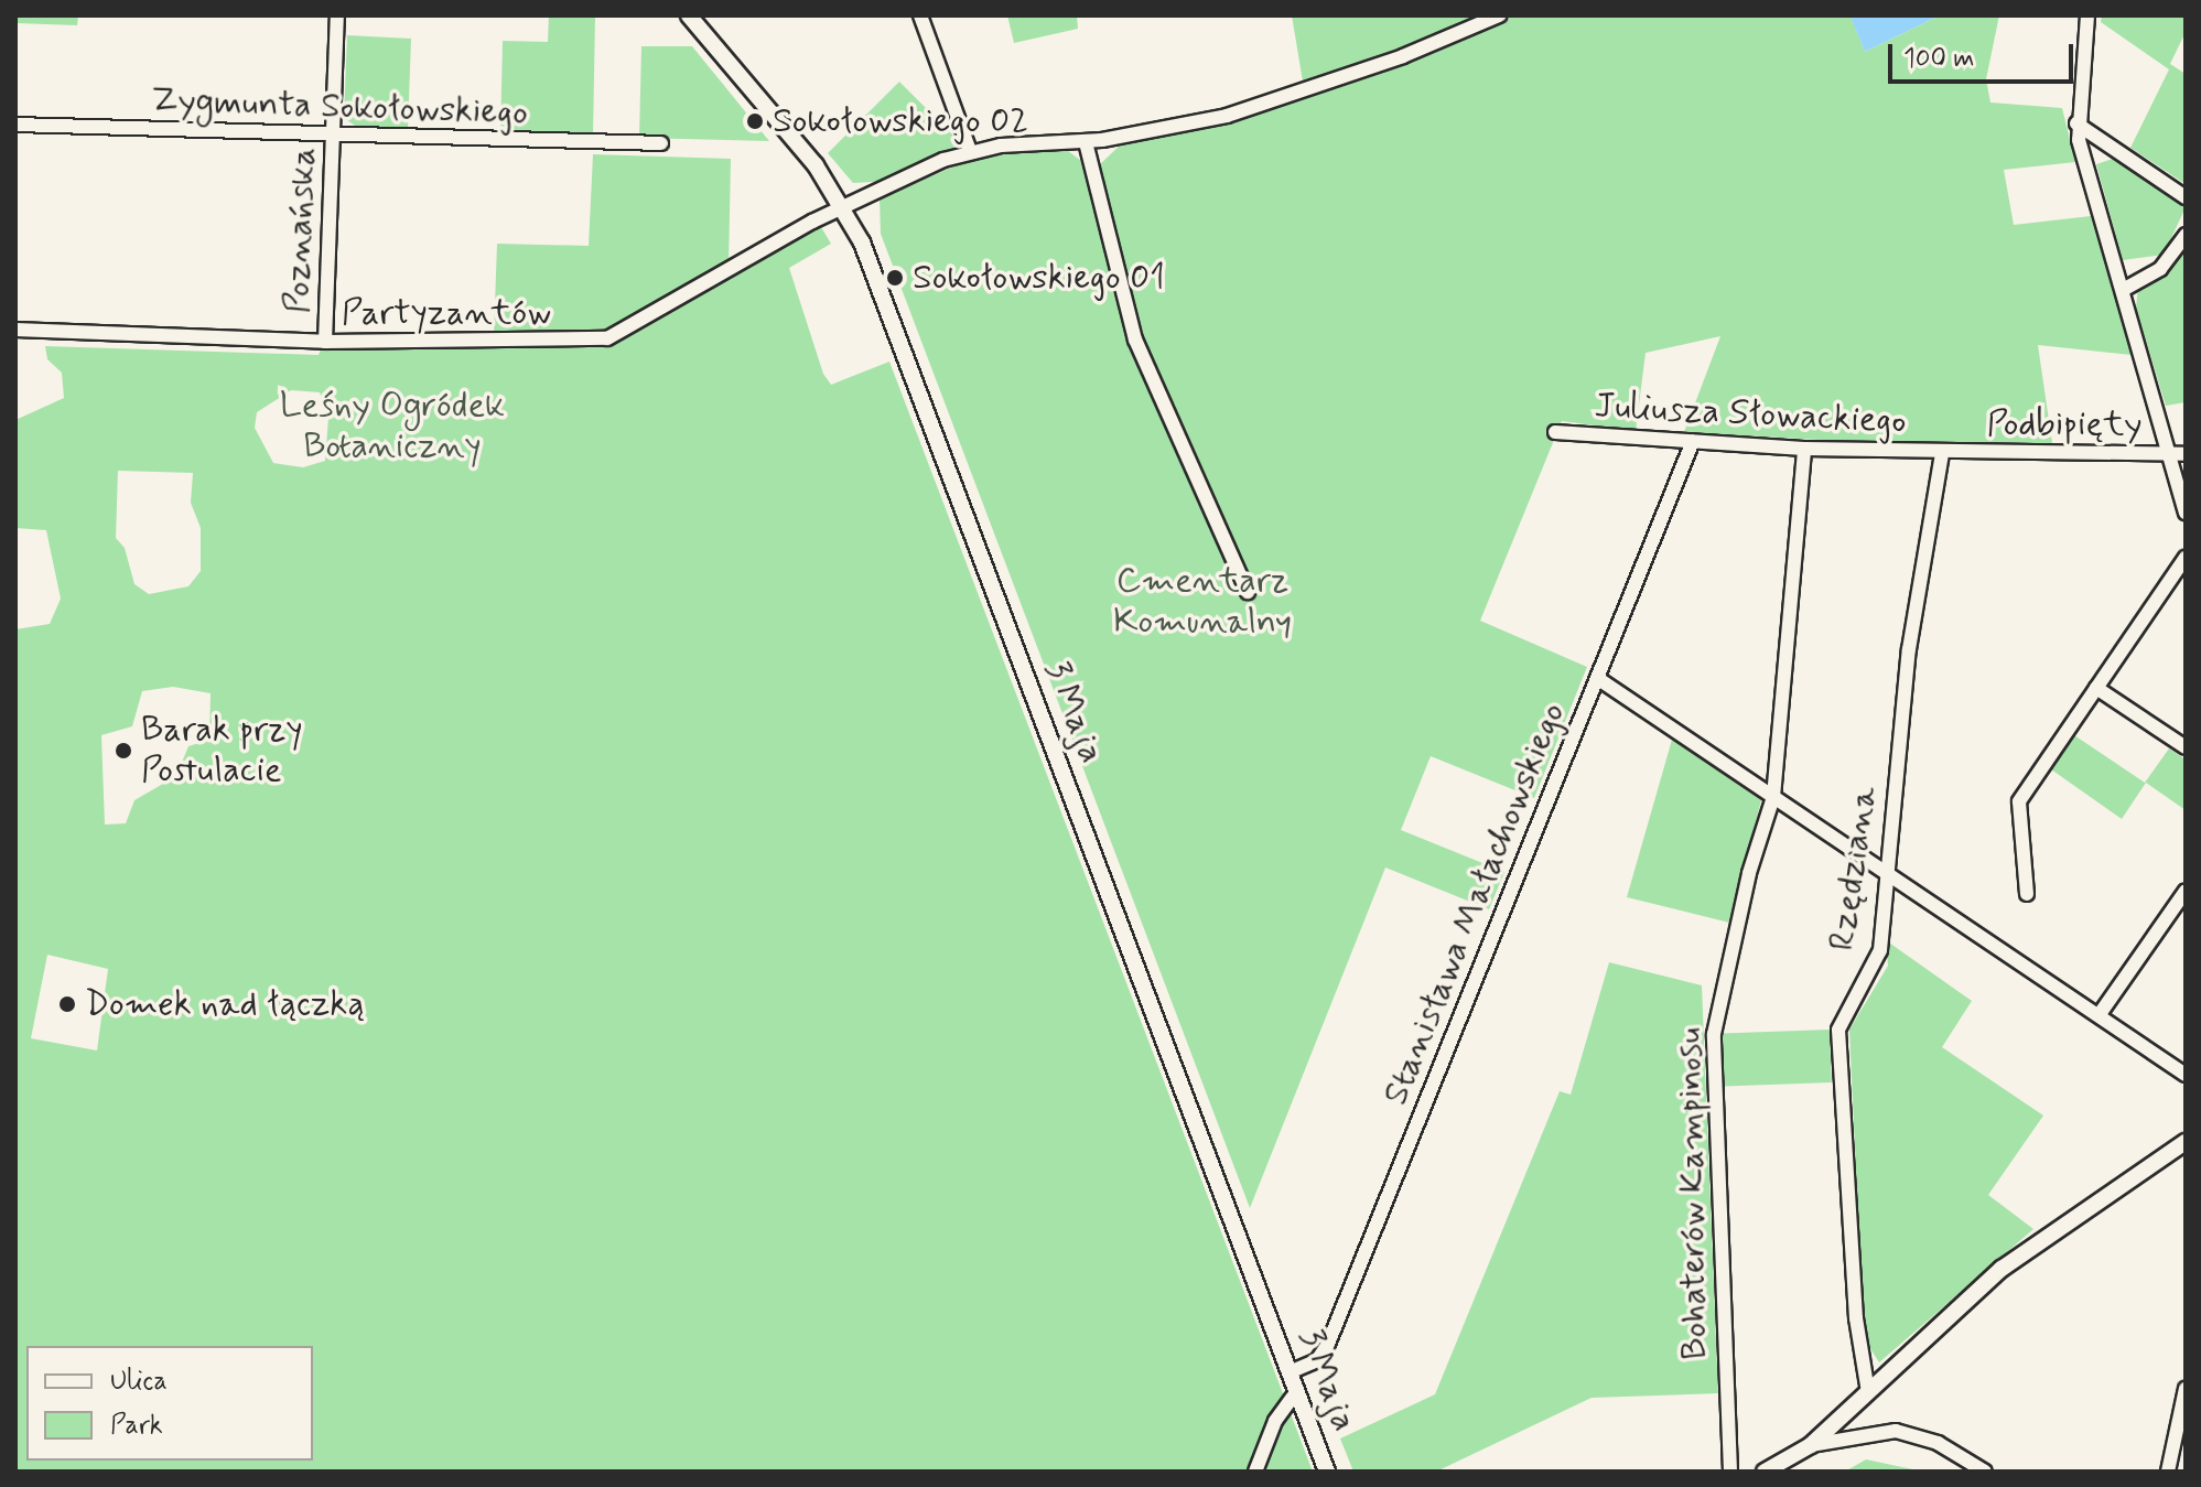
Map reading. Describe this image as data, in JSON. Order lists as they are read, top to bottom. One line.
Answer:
{"streets":{"street":["Zygmunta Sokołowskiego","Poznańska","Partyzantów","Juliusza Słowackiego","Podbipięty","3 Maja","Rzędziana","Stanisława Małachowskiego","Bohaterów Kampinosu"]},"crossings":[["Zygmunta Sokołowskiego","Poznańska"],["Poznańska","Partyzantów"],["Partyzantów","3 Maja"],["Juliusza Słowackiego","Podbipięty"],["Juliusza Słowackiego","Rzędziana"],["Juliusza Słowackiego","Stanisława Małachowskiego"],["Juliusza Słowackiego","Bohaterów Kampinosu"],["Podbipięty","Rzędziana"],["3 Maja","Stanisława Małachowskiego"]],"parks":["Leśny Ogródek Botaniczny","Cmentarz Komunalny"],"places":["Sokołowskiego 02","Sokołowskiego 01","Barak przy Postulacie","Domek nad łączką"],"legend":["Ulica","Park"],"scale_bar":"100 m"}
